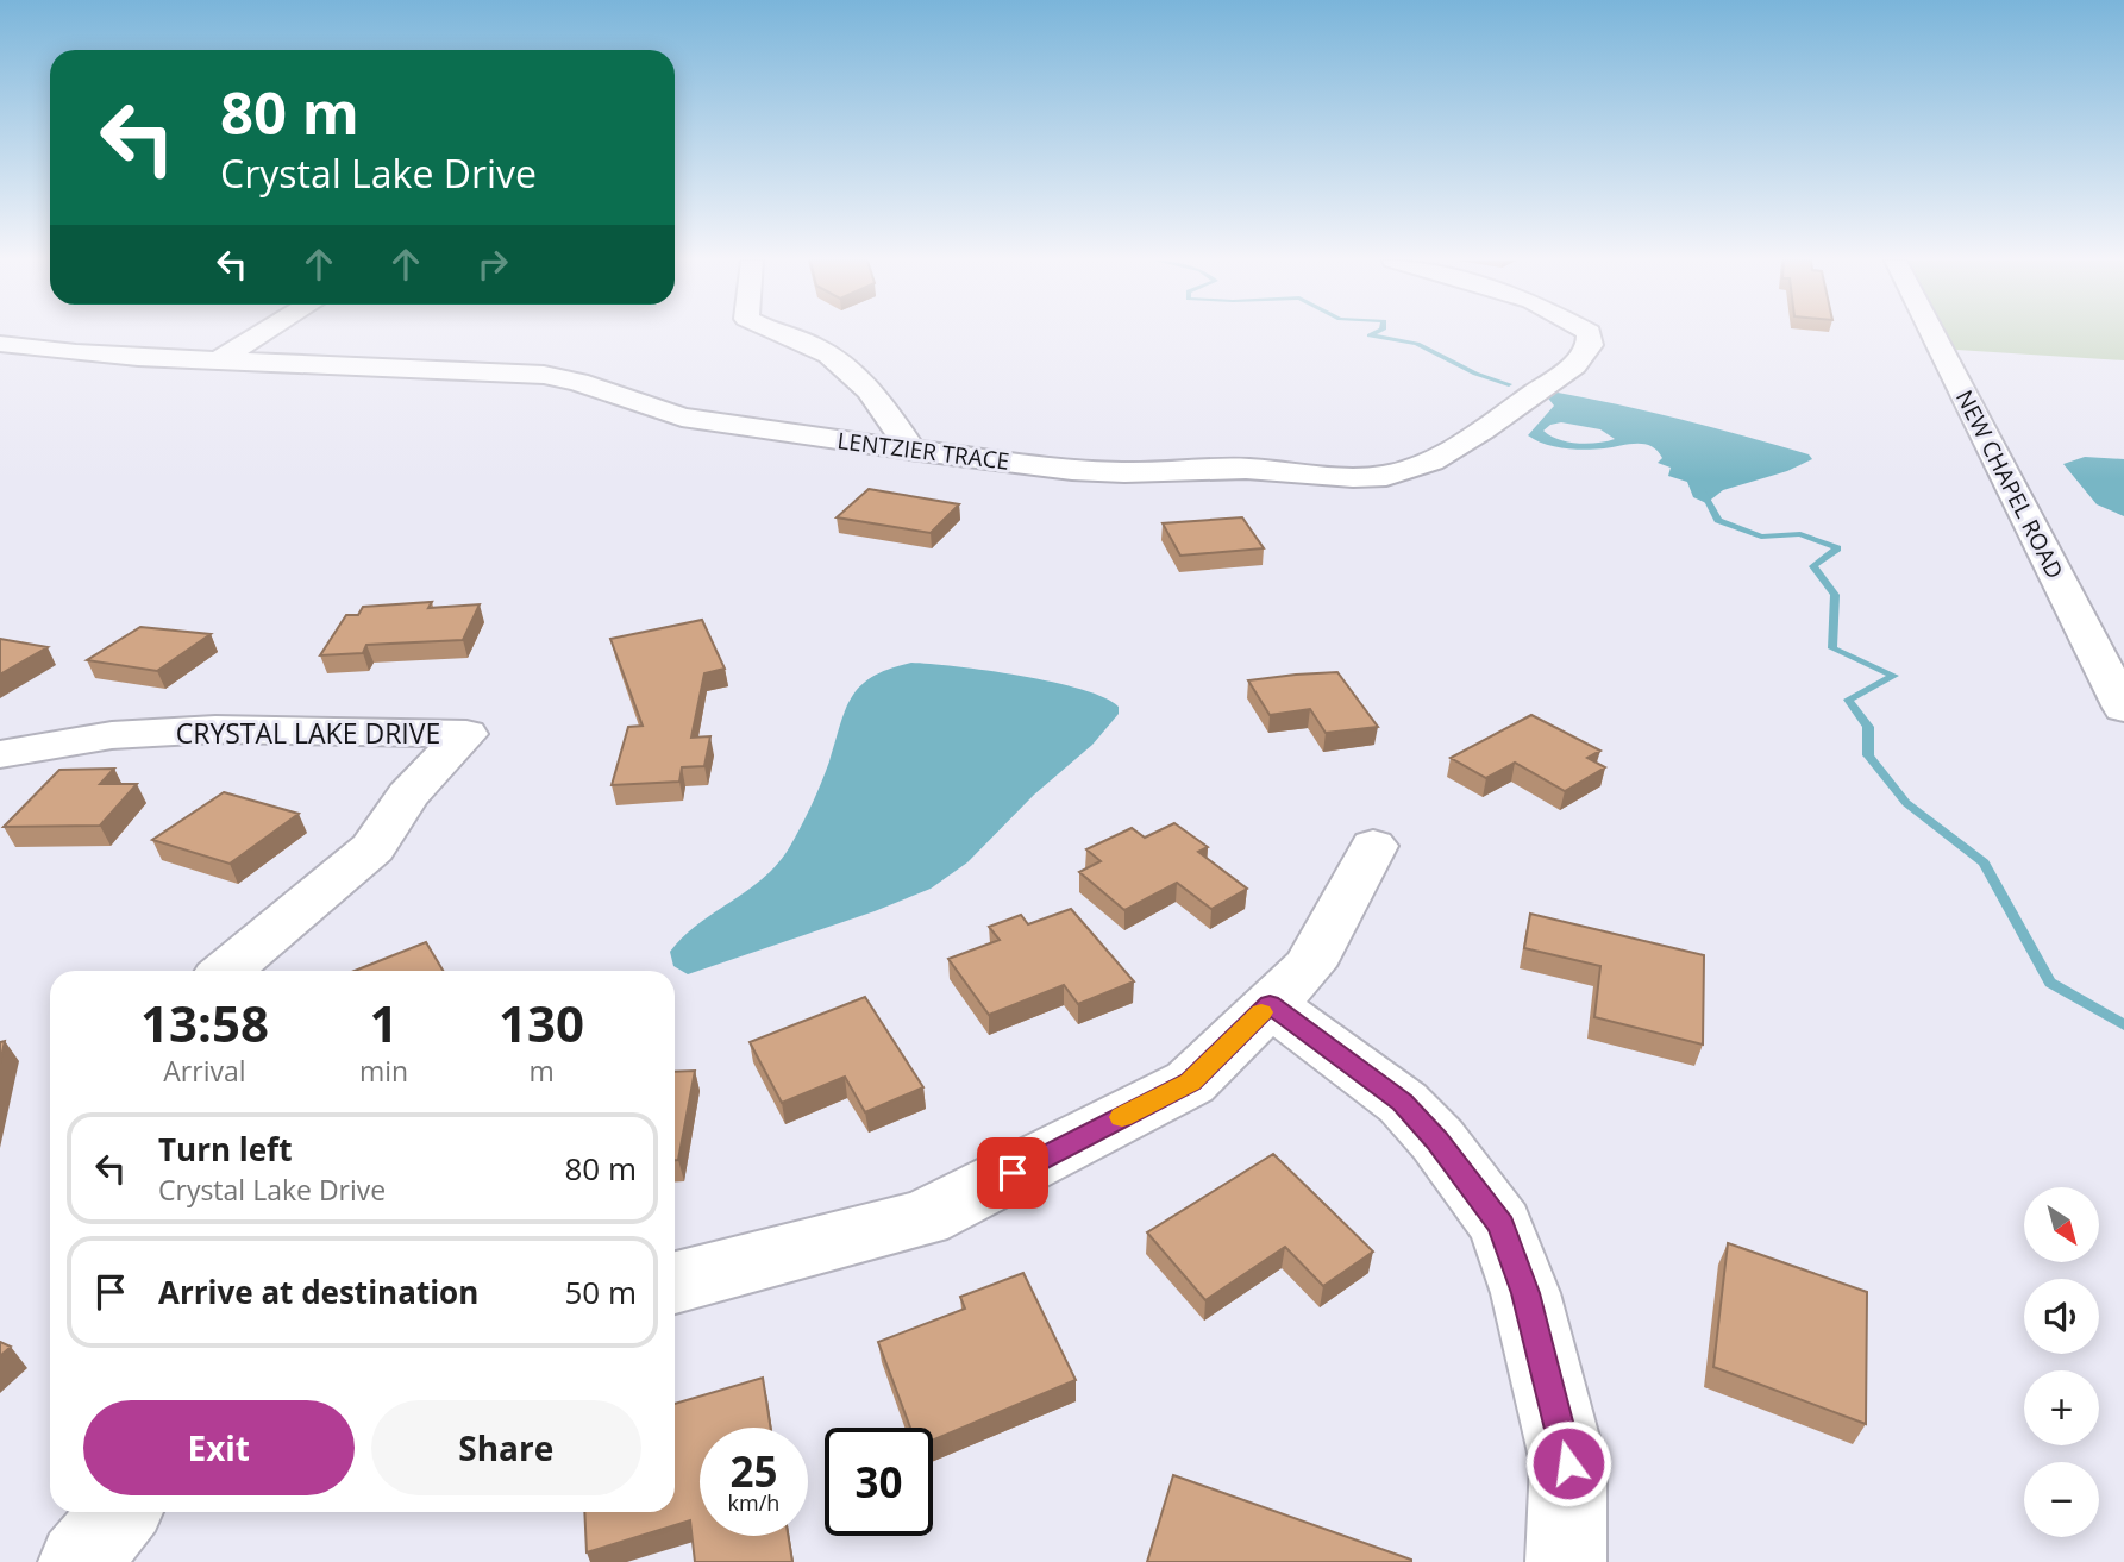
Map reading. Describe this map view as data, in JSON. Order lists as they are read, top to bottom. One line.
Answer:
{"streets":{"street":["LENTZIER TRACE","NEW CHAPEL ROAD","CRYSTAL LAKE DRIVE"]},"north":"bottom right","page":{"turn":["80 m","Crystal Lake Drive"],"eta":["13:58","Arrival","1","min","130","m"],"list":[{"name":"Turn left","note":"Crystal Lake Drive","value":"80 m"},{"name":"Arrive at destination","value":"50 m"}],"map_buttons":["+","−"],"buttons":["Exit","Share"],"speed":"25 km/h","limit":"30"}}
